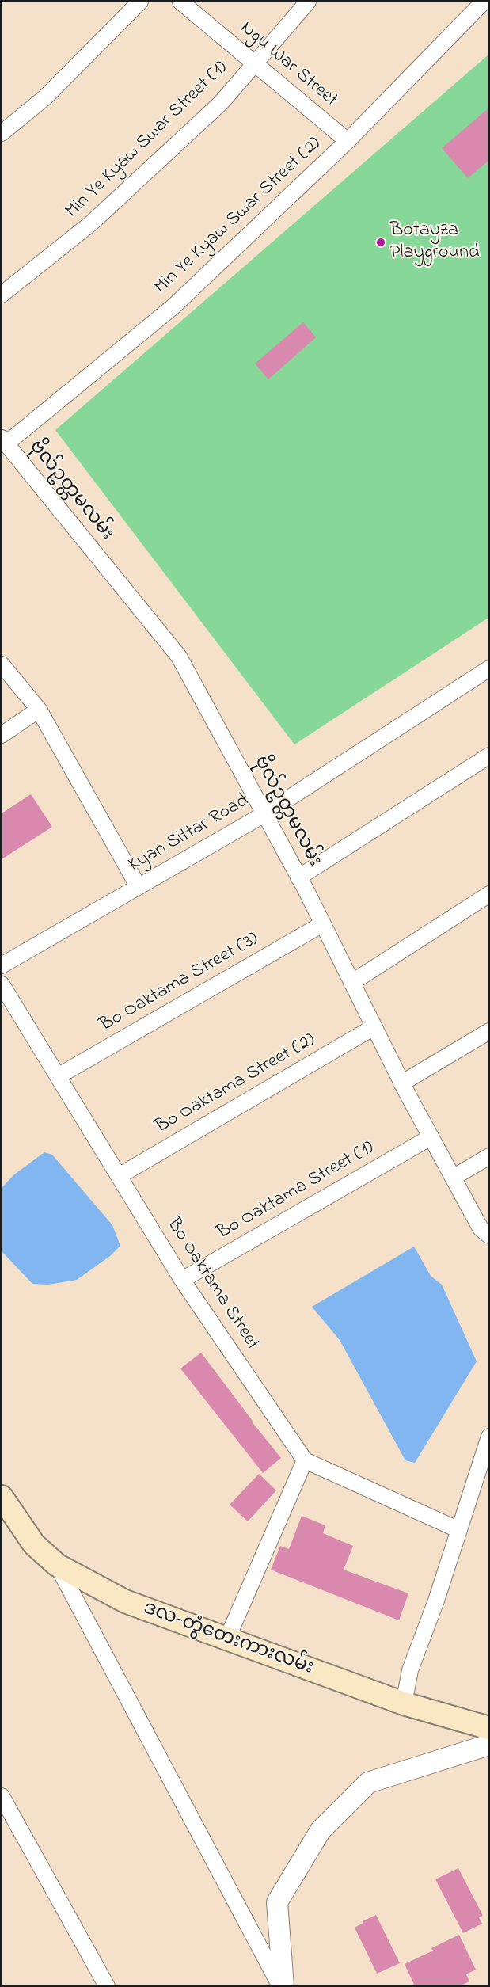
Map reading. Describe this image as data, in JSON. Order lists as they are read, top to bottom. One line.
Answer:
{"streets":{"main road":["ဒလ-တွံတေးကားလမ်း"],"street":["Ngu War Street","Min Ye Kyaw Swar Street (1)","Min Ye Kyaw Swar Street (2)","ဗိုလ်ဥတ္တမလမ်း","Kyan Sittar Road","Bo Oaktama Street (3)","Bo Oaktama Street (2)","Bo Oaktama Street (1)","Bo Oaktama Street"]},"crossings":[["Ngu War Street","Min Ye Kyaw Swar Street (1)"],["Ngu War Street","Min Ye Kyaw Swar Street (2)"],["Min Ye Kyaw Swar Street (2)","ဗိုလ်ဥတ္တမလမ်း"],["ဗိုလ်ဥတ္တမလမ်း","Kyan Sittar Road"],["ဗိုလ်ဥတ္တမလမ်း","Bo Oaktama Street (3)"],["ဗိုလ်ဥတ္တမလမ်း","Bo Oaktama Street (2)"],["ဗိုလ်ဥတ္တမလမ်း","Bo Oaktama Street (1)"],["Bo Oaktama Street (3)","Bo Oaktama Street"],["Bo Oaktama Street (2)","Bo Oaktama Street"],["Bo Oaktama Street (1)","Bo Oaktama Street"]],"places":["Botayza Playground"]}
